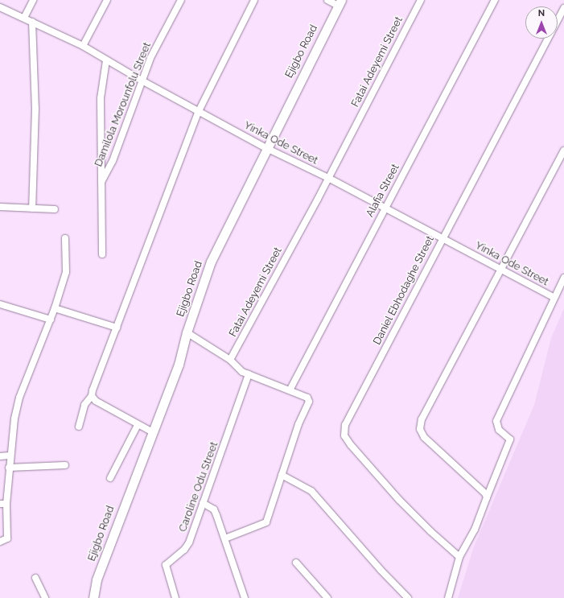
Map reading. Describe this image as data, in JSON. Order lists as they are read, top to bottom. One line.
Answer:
{"streets":{"street":["Ejigbo Road","Fatai Adeyemi Street","Damilola Morounfolu Street","Yinka Ode Street","Alafia Street","Daniel Ebhodaghe Street","Caroline Odu Street"]},"crossings":[["Ejigbo Road","Yinka Ode Street"],["Fatai Adeyemi Street","Yinka Ode Street"],["Damilola Morounfolu Street","Yinka Ode Street"],["Yinka Ode Street","Alafia Street"],["Yinka Ode Street","Daniel Ebhodaghe Street"]],"north":"top"}
